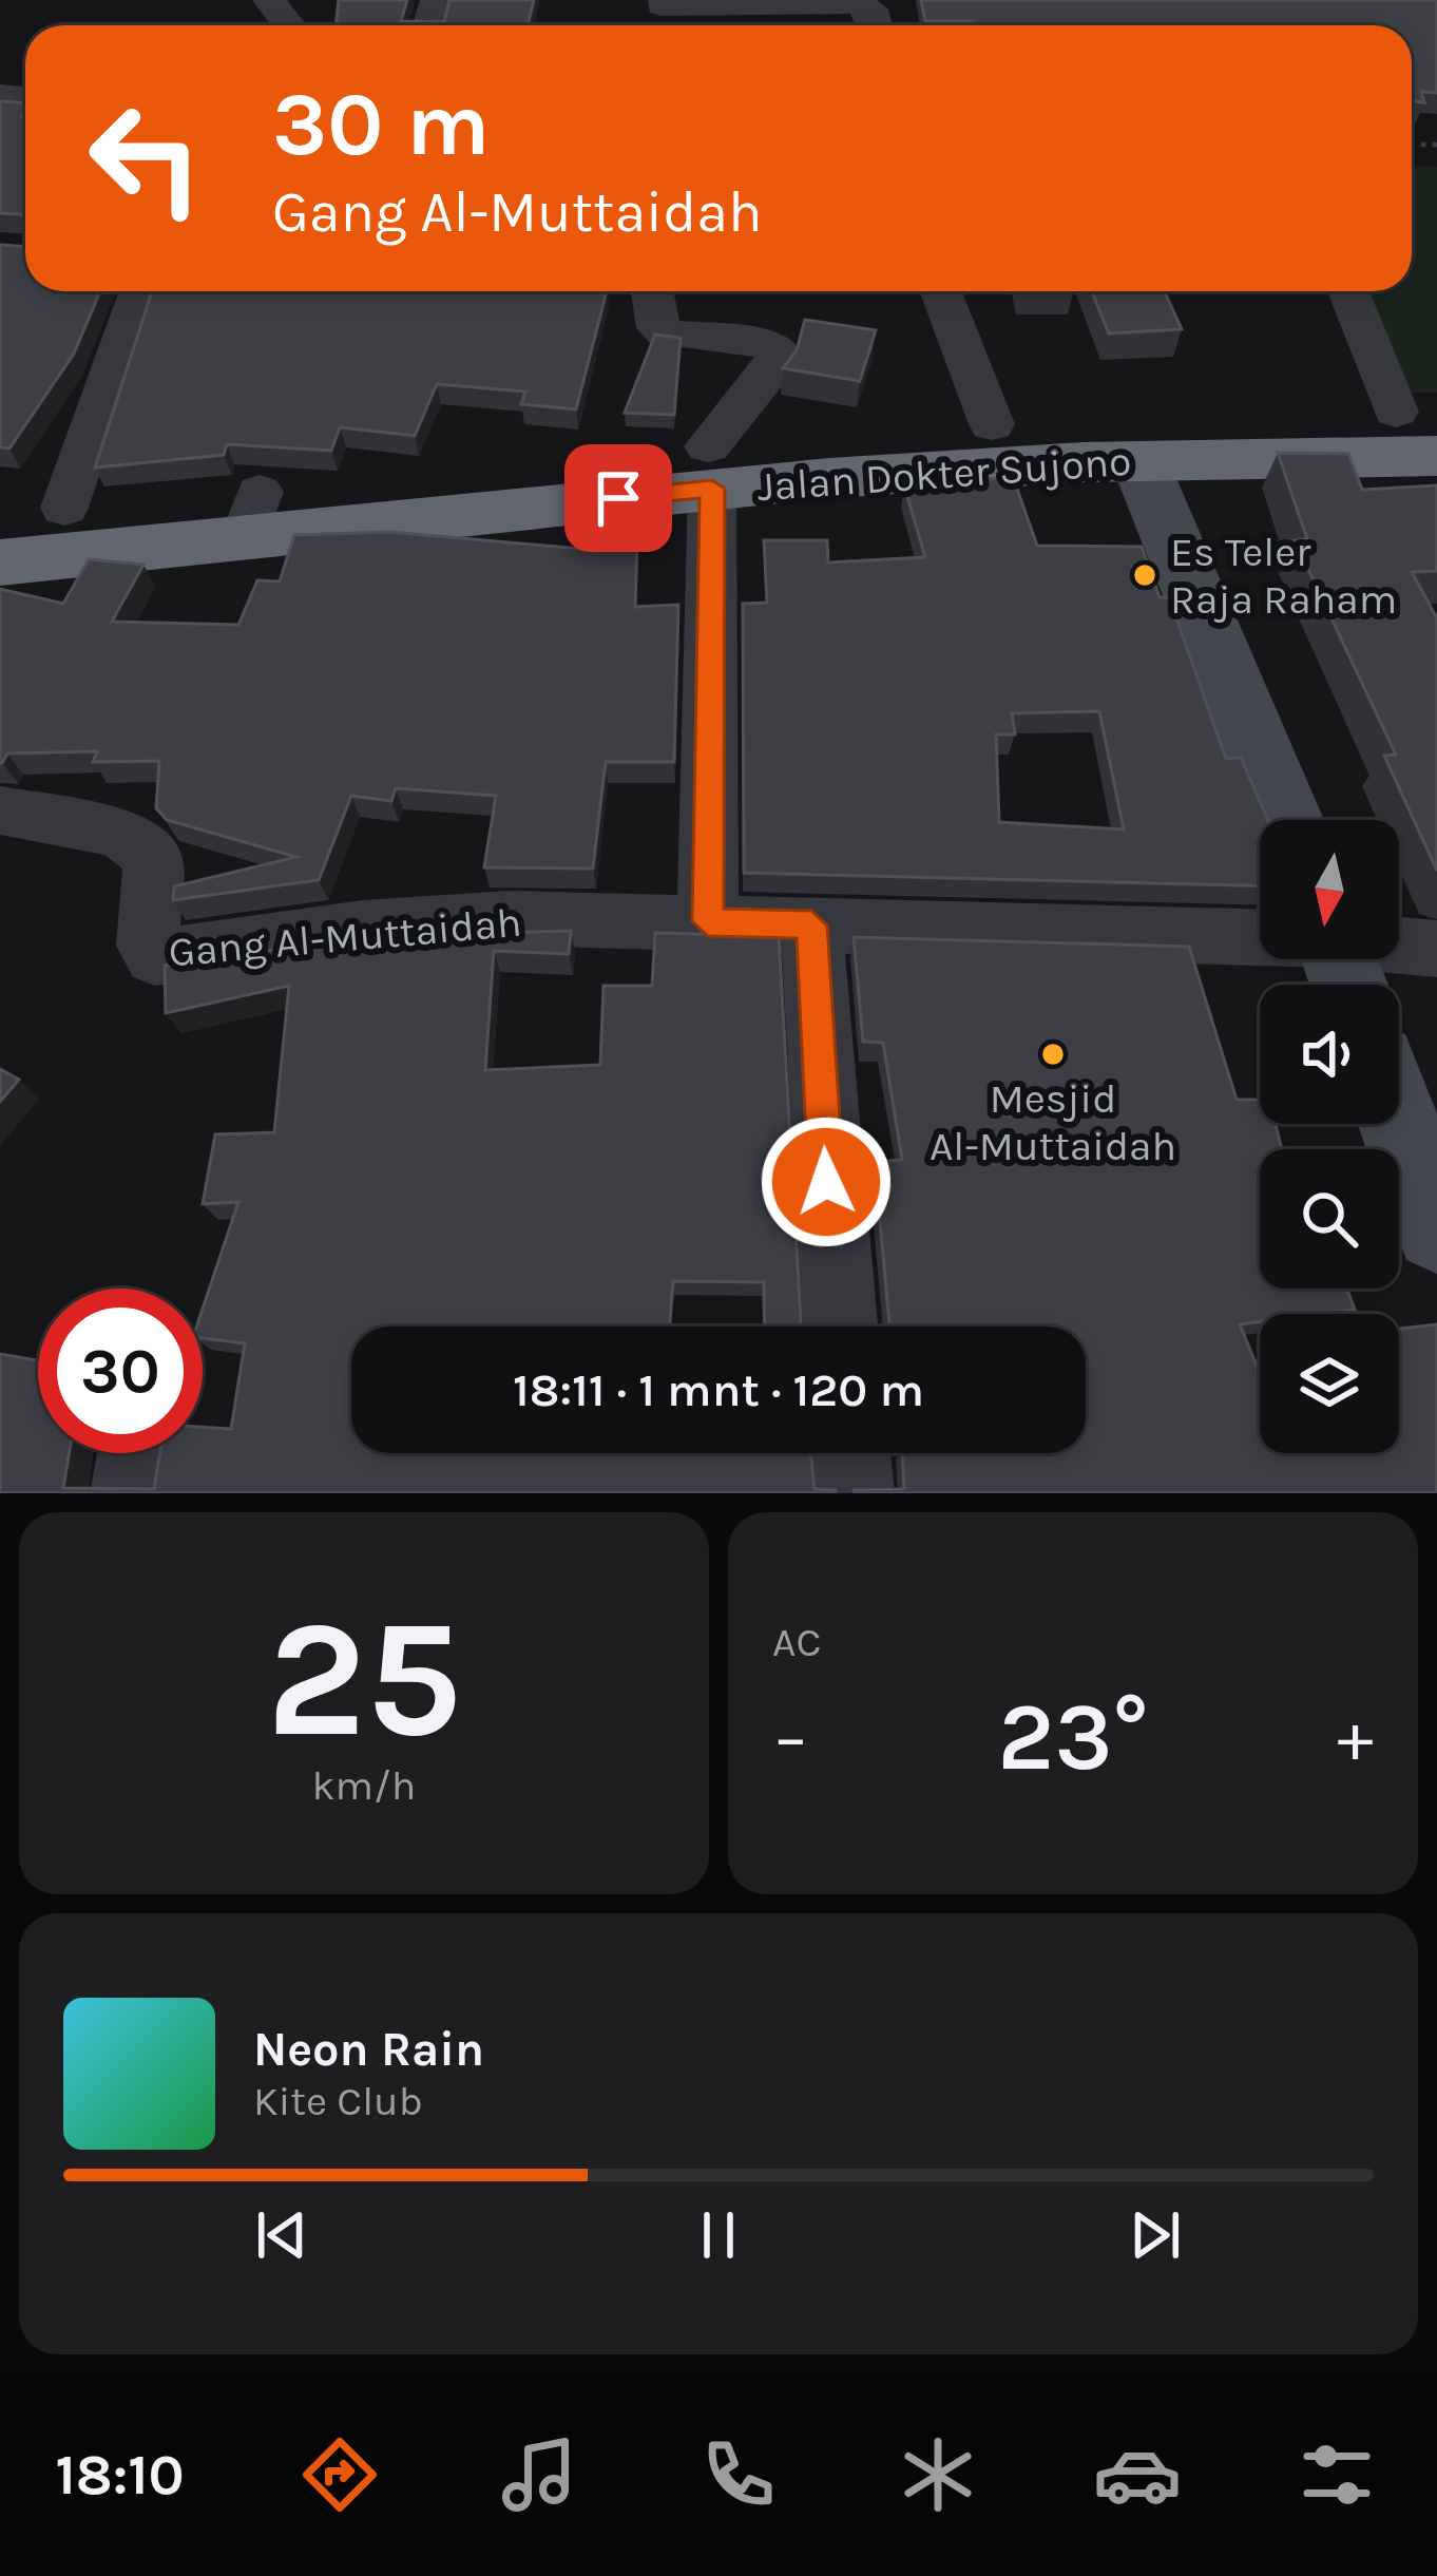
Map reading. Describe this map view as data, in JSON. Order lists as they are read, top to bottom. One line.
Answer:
{"streets":{"highway":["Jalan Dokter Sujono"],"street":["Gang Al-Muttaidah"]},"places":["Es Teler Raja Raham","Mesjid Al-Muttaidah"],"north":"bottom","page":{"turn":["30 m","Gang Al-Muttaidah"],"limit":"30","trip":"18:11 · 1 mnt · 120 m","tile":[["25","km/h"],"AC"],"heat":["−","23°","+"],"song":["Neon Rain","Kite Club"],"tabs":"18:10"}}
